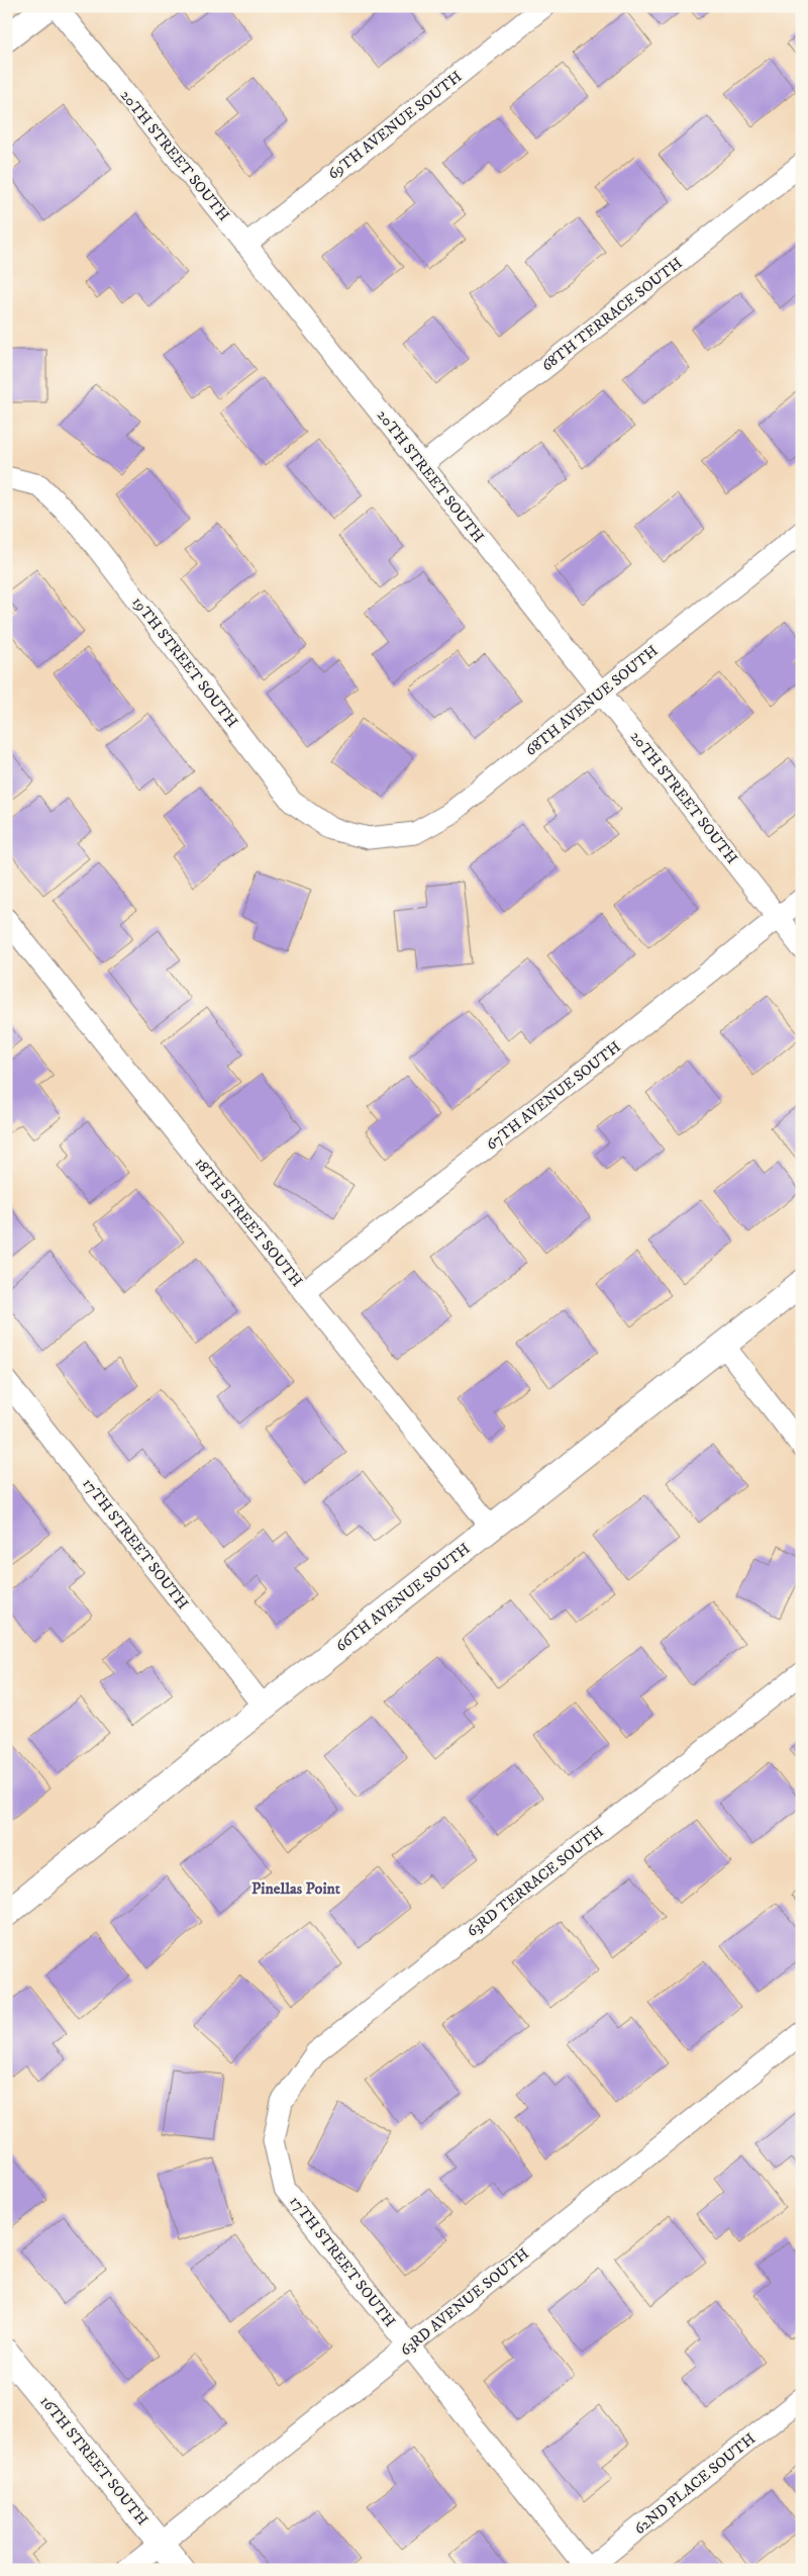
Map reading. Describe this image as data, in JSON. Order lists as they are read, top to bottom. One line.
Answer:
{"streets":{"street":["69TH AVENUE SOUTH","20TH STREET SOUTH","68TH TERRACE SOUTH","19TH STREET SOUTH","68TH AVENUE SOUTH","67TH AVENUE SOUTH","18TH STREET SOUTH","17TH STREET SOUTH","66TH AVENUE SOUTH","63RD TERRACE SOUTH","63RD AVENUE SOUTH","16TH STREET SOUTH","62ND PLACE SOUTH"]},"crossings":[["69TH AVENUE SOUTH","20TH STREET SOUTH"],["20TH STREET SOUTH","68TH TERRACE SOUTH"],["20TH STREET SOUTH","68TH AVENUE SOUTH"],["20TH STREET SOUTH","67TH AVENUE SOUTH"],["19TH STREET SOUTH","68TH AVENUE SOUTH"],["67TH AVENUE SOUTH","18TH STREET SOUTH"],["18TH STREET SOUTH","66TH AVENUE SOUTH"],["17TH STREET SOUTH","66TH AVENUE SOUTH"],["17TH STREET SOUTH","63RD TERRACE SOUTH"],["17TH STREET SOUTH","63RD AVENUE SOUTH"],["17TH STREET SOUTH","62ND PLACE SOUTH"],["63RD AVENUE SOUTH","16TH STREET SOUTH"]],"districts":["Pinellas Point"]}
